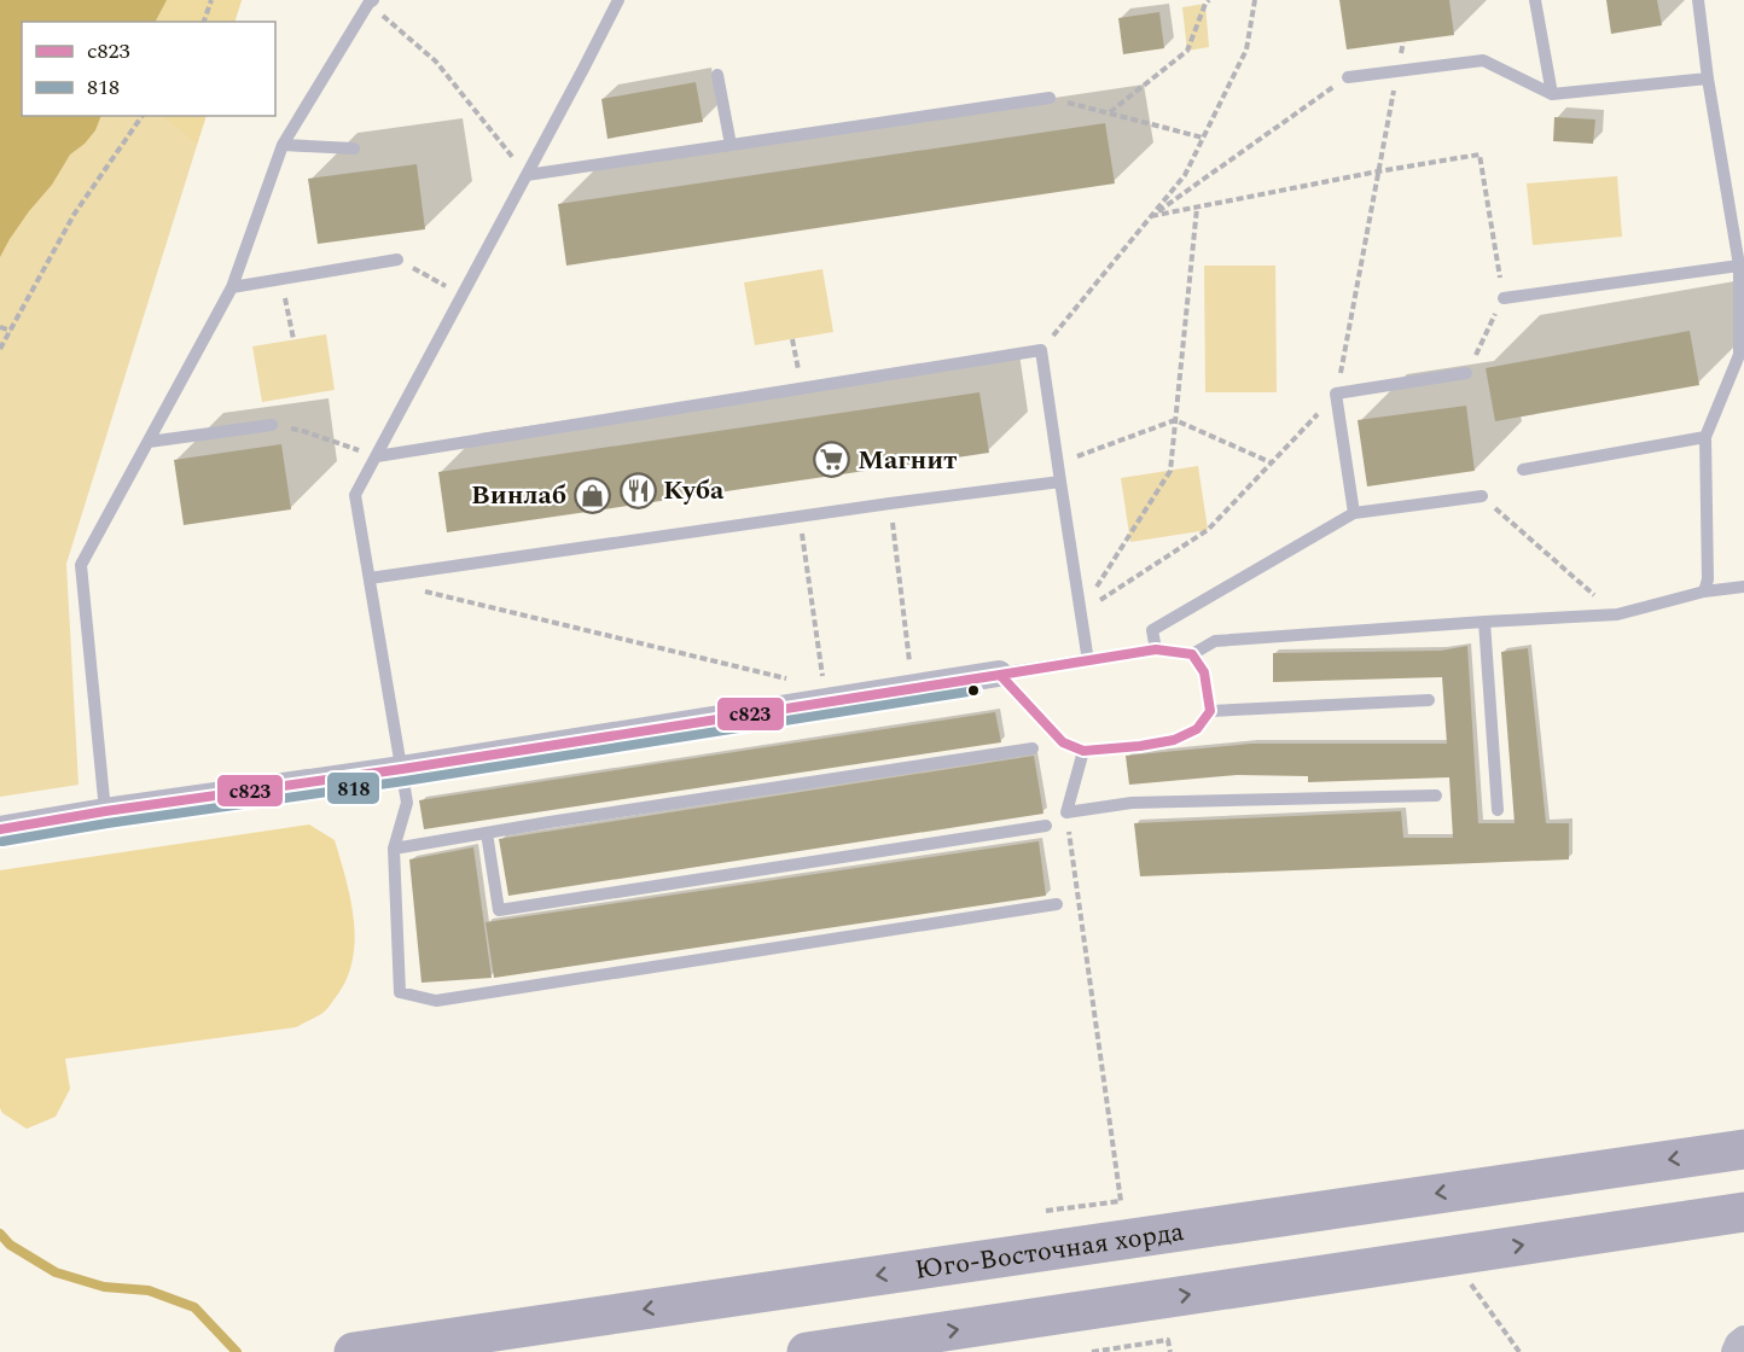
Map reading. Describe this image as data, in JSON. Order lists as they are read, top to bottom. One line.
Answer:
{"streets":{"main road":["Юго-Восточная хорда"]},"places":{"supermarket":["Магнит"],"restaurant":["Куба"],"shop":["Винлаб"]},"lines":["transit line с823","transit line 818"],"legend":["с823","818"]}
